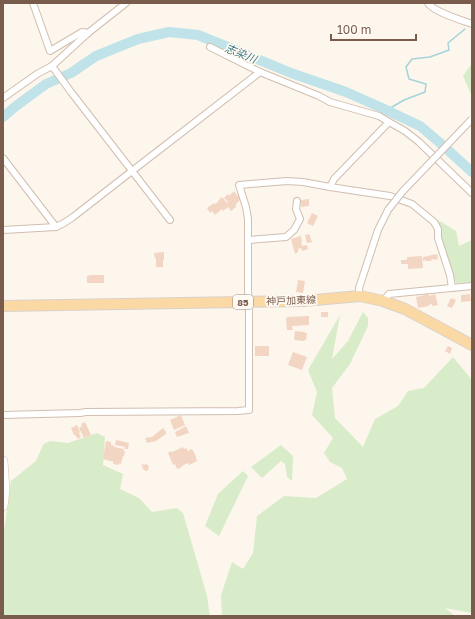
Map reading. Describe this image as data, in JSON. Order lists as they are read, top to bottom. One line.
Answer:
{"streets":{"main road":["神戸加東線","85"]},"water":["志染川"],"scale_bar":"100 m"}
